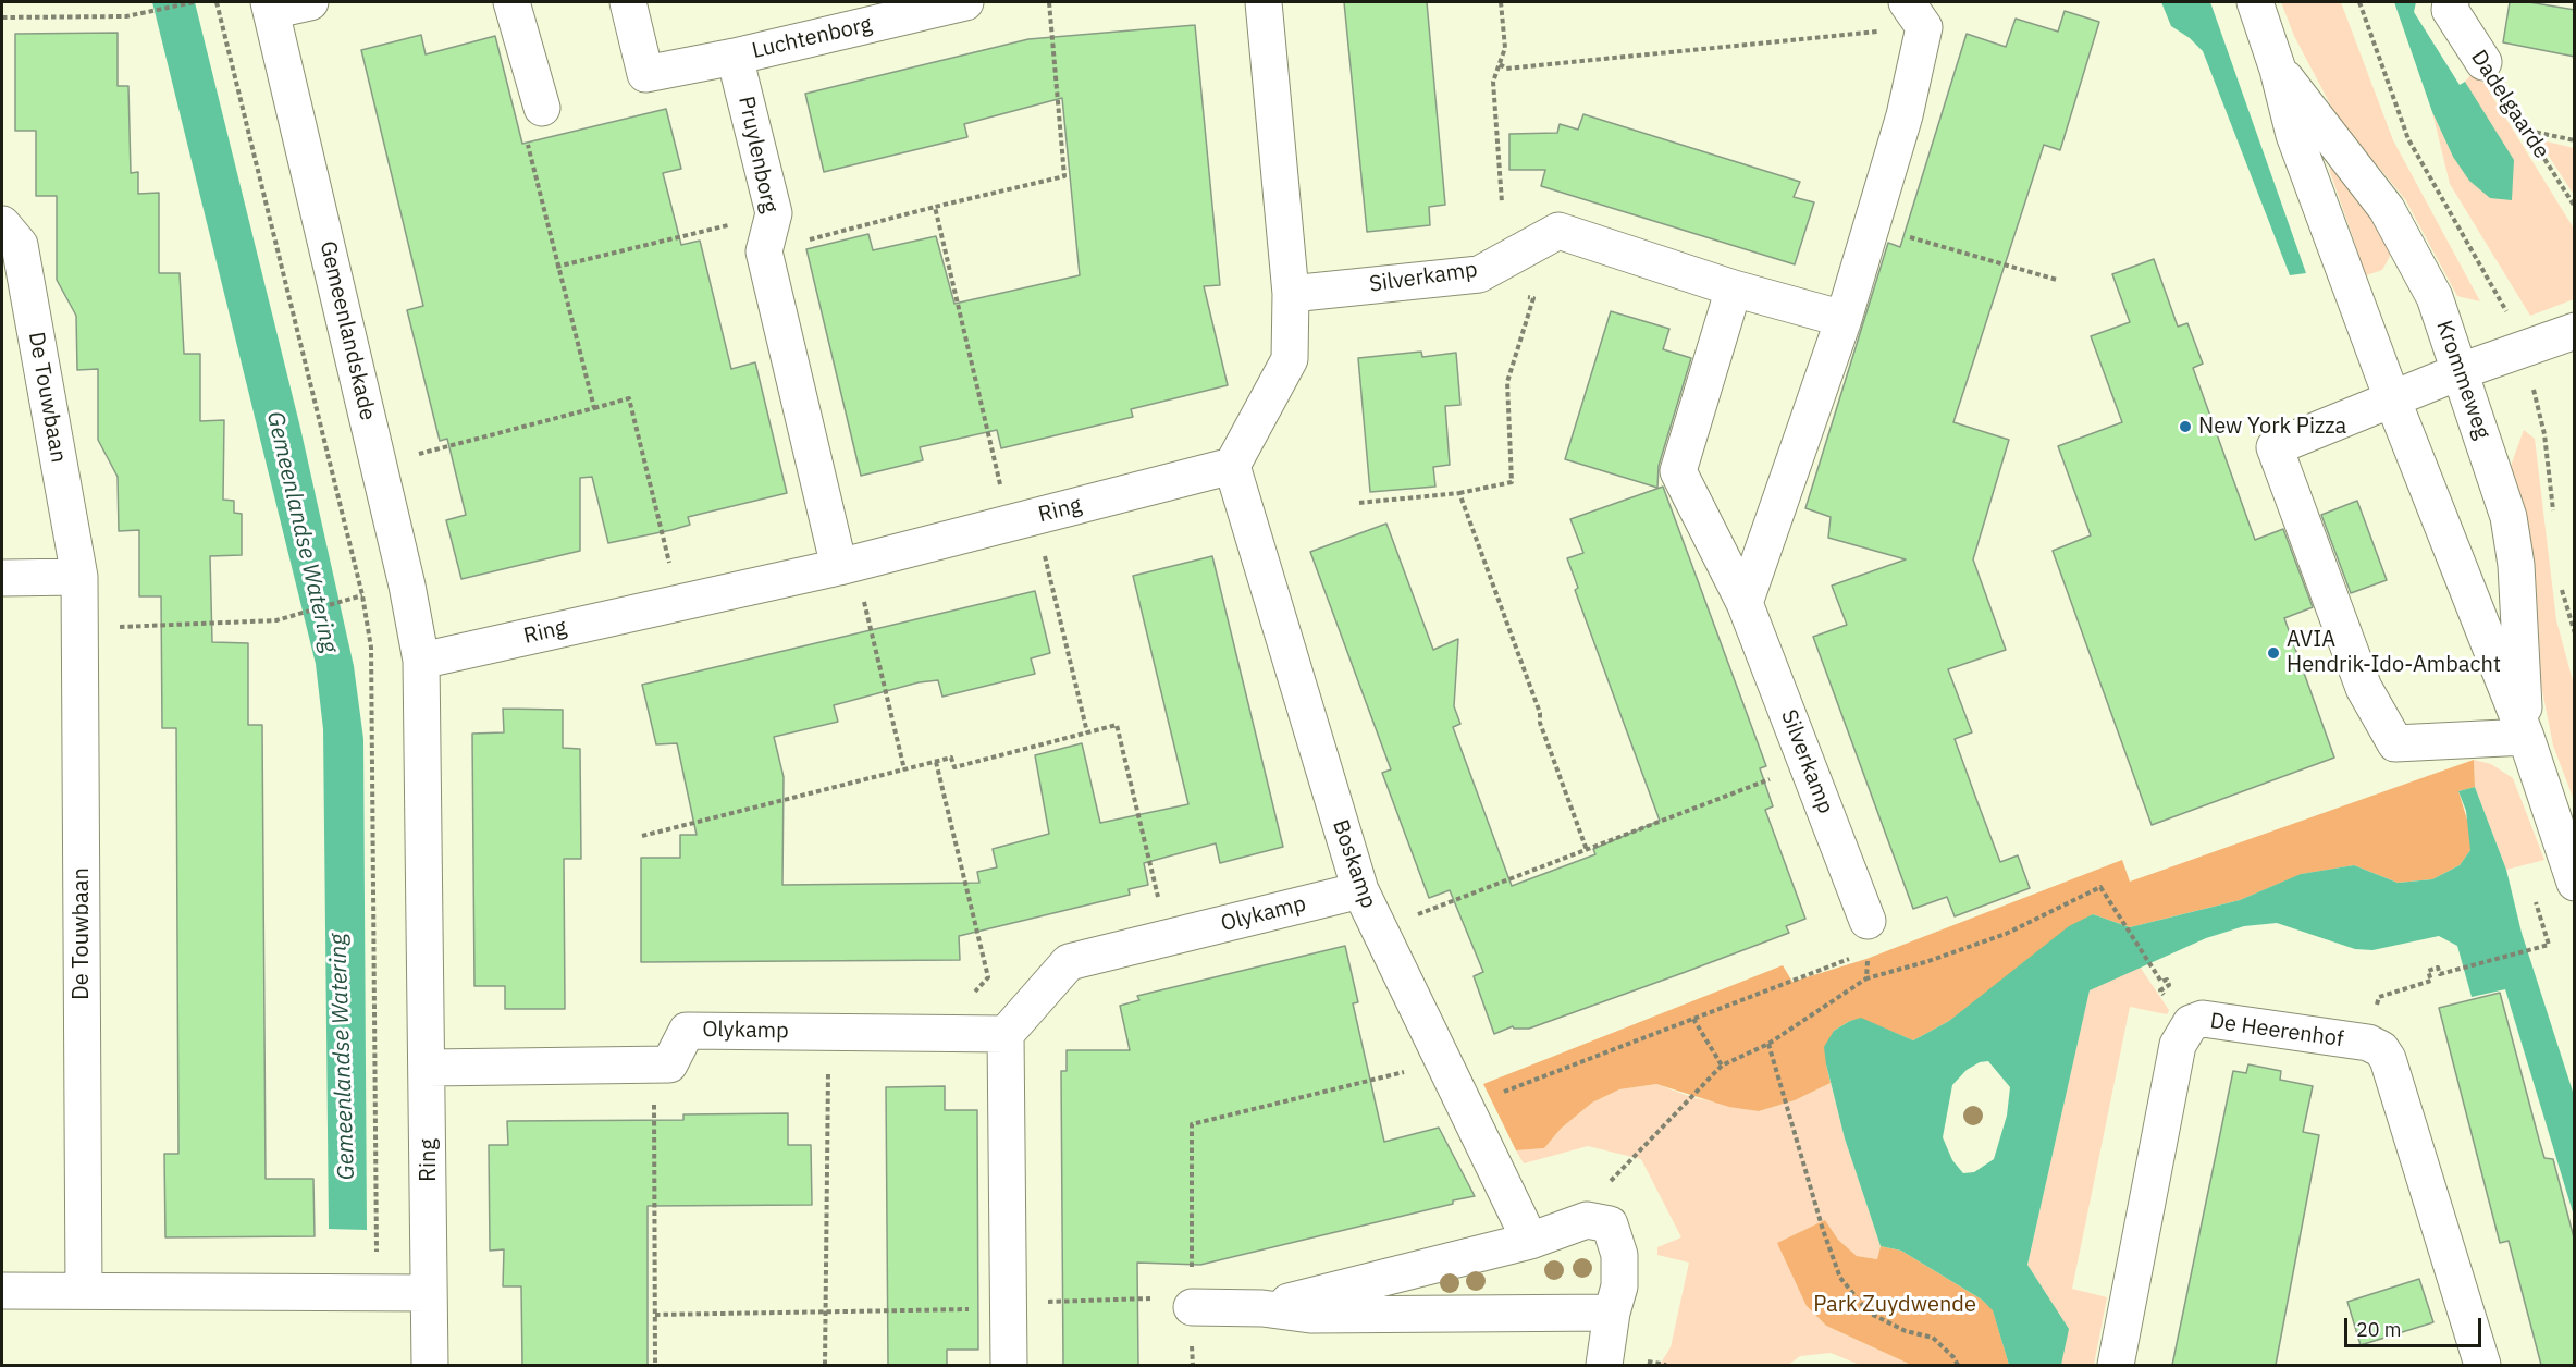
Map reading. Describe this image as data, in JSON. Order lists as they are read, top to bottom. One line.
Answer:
{"streets":{"street":["Luchtenborg","Dadelgaarde","Pruylenborg","Silverkamp","Gemeenlandskade","Krommeweg","De Touwbaan","Ring","Boskamp","Olykamp","De Heerenhof"]},"crossings":[["Luchtenborg","Pruylenborg"],["Pruylenborg","Ring"],["Gemeenlandskade","Ring"],["Ring","Boskamp"],["Boskamp","Olykamp"]],"water":["Gemeenlandse Watering"],"parks":["Park Zuydwende"],"places":["New York Pizza","AVIA Hendrik-Ido-Ambacht"],"scale_bar":"20 m"}
